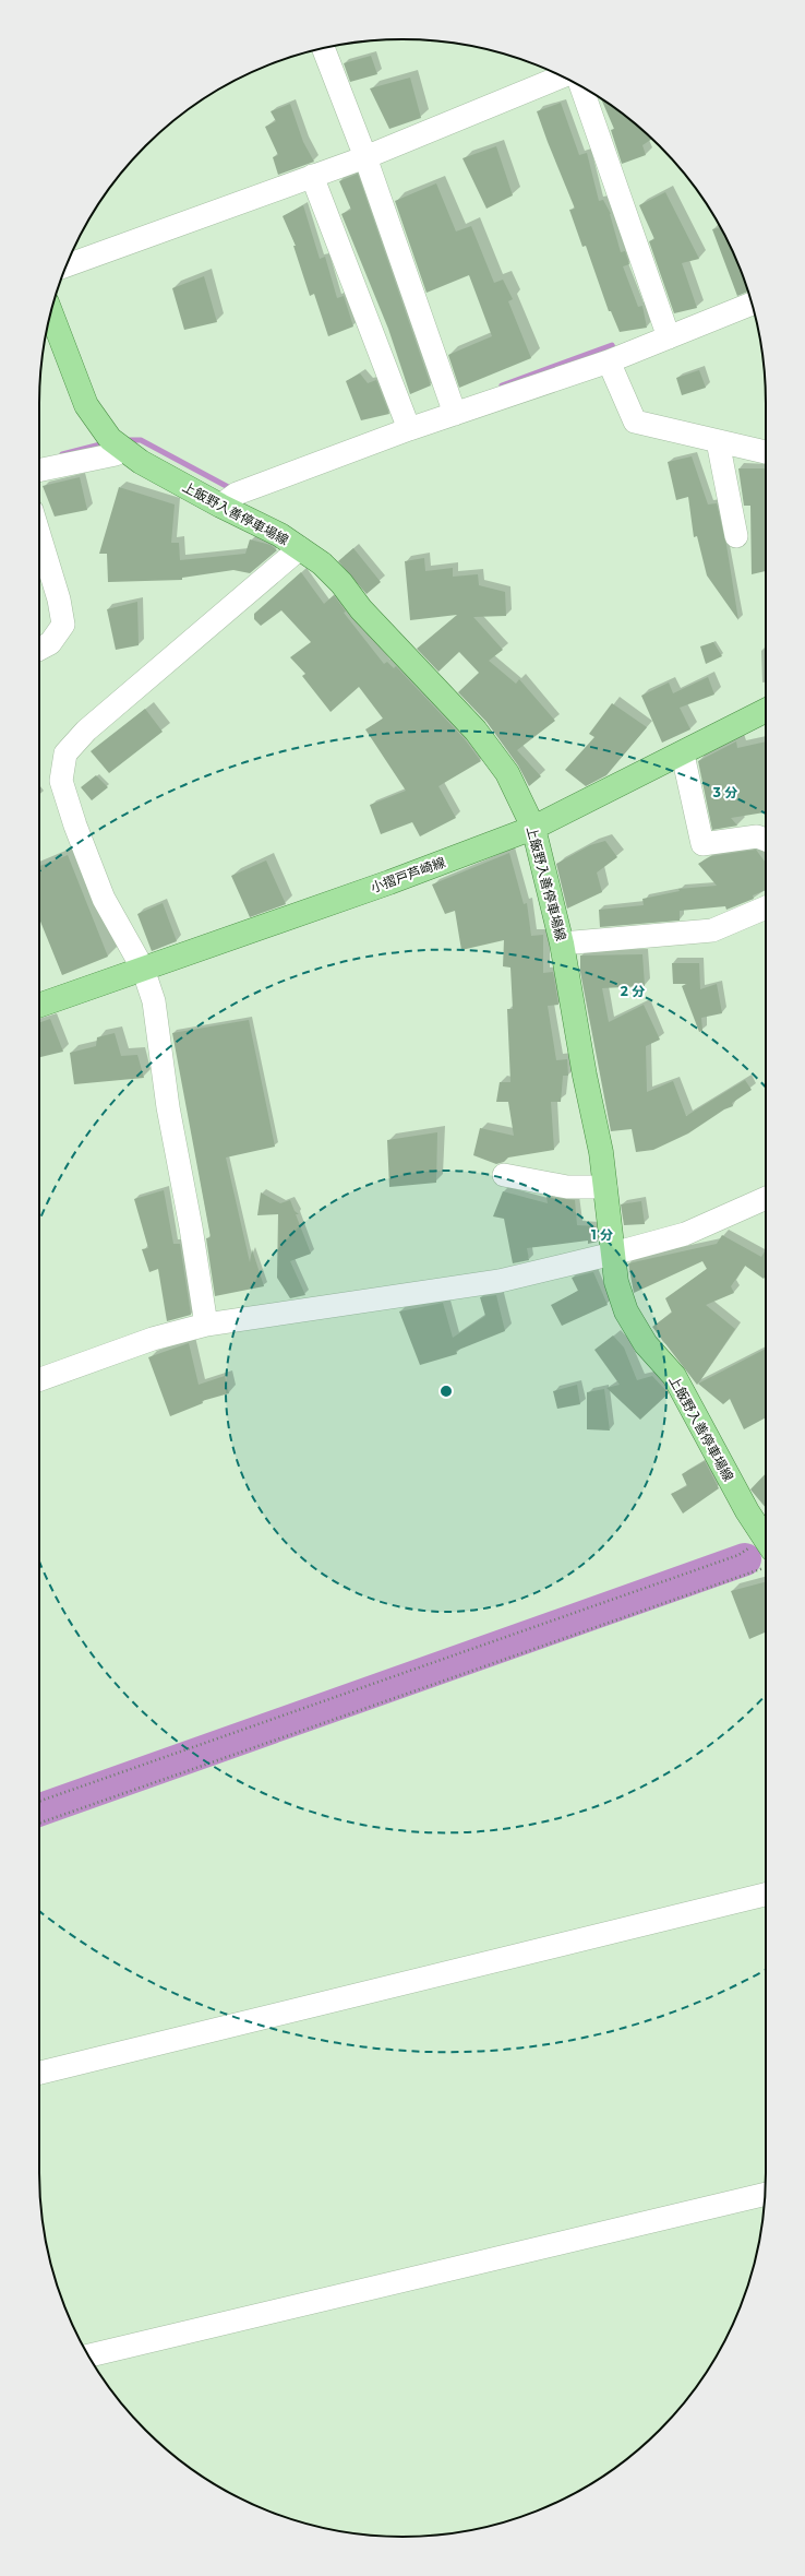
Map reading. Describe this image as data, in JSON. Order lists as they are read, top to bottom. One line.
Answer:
{"streets":{"main road":["上飯野入善停車場線","小摺戸芦崎線"]},"crossings":[["上飯野入善停車場線","小摺戸芦崎線"]],"rings":["3 分","2 分","1 分"]}
